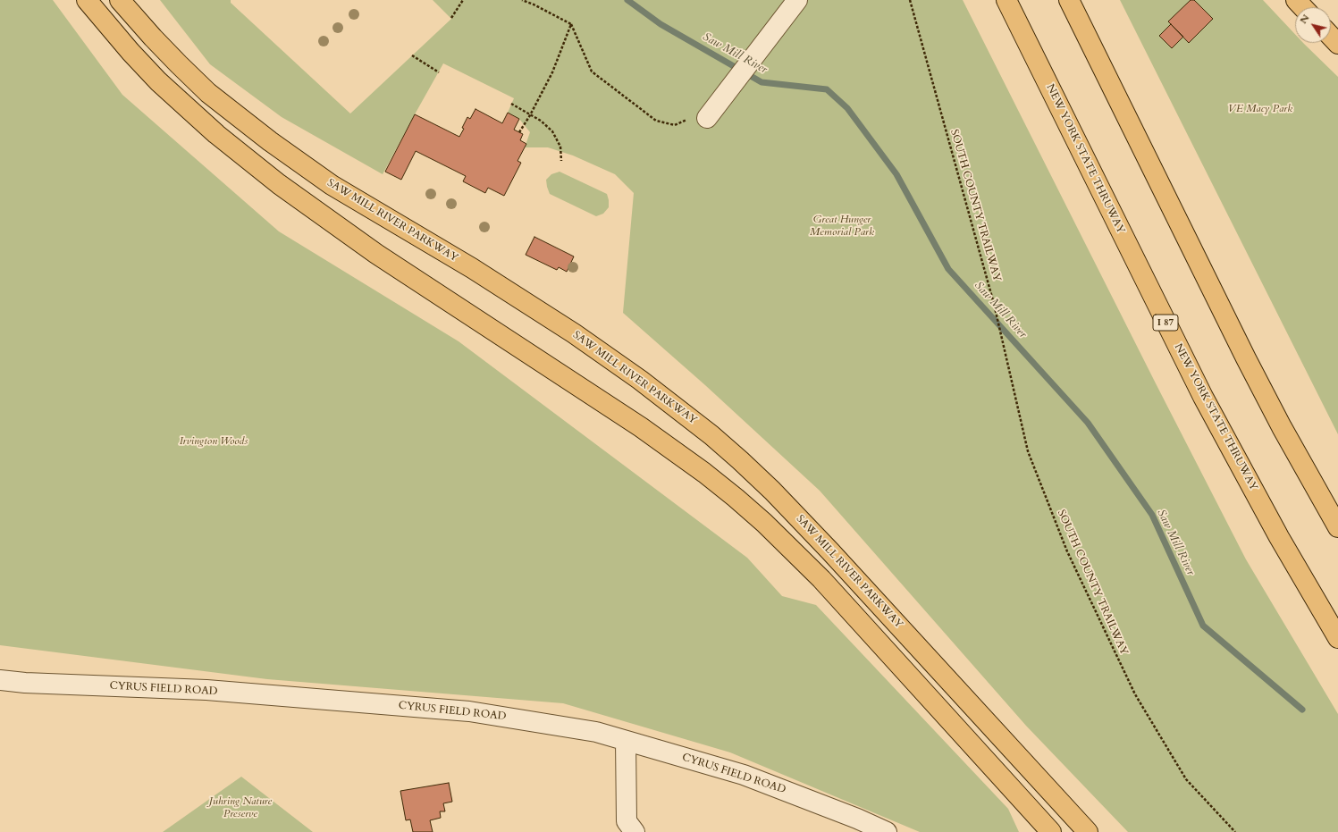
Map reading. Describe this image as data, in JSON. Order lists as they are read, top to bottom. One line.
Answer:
{"streets":{"main road":["NEW YORK STATE THRUWAY","SAW MILL RIVER PARKWAY","I 87"],"street":["CYRUS FIELD ROAD"],"path":["SOUTH COUNTY TRAILWAY"]},"water":["Saw Mill River"],"parks":["VE Macy Park","Great Hunger Memorial Park","Irvington Woods","Juhring Nature Preserve"],"north":"top left"}
